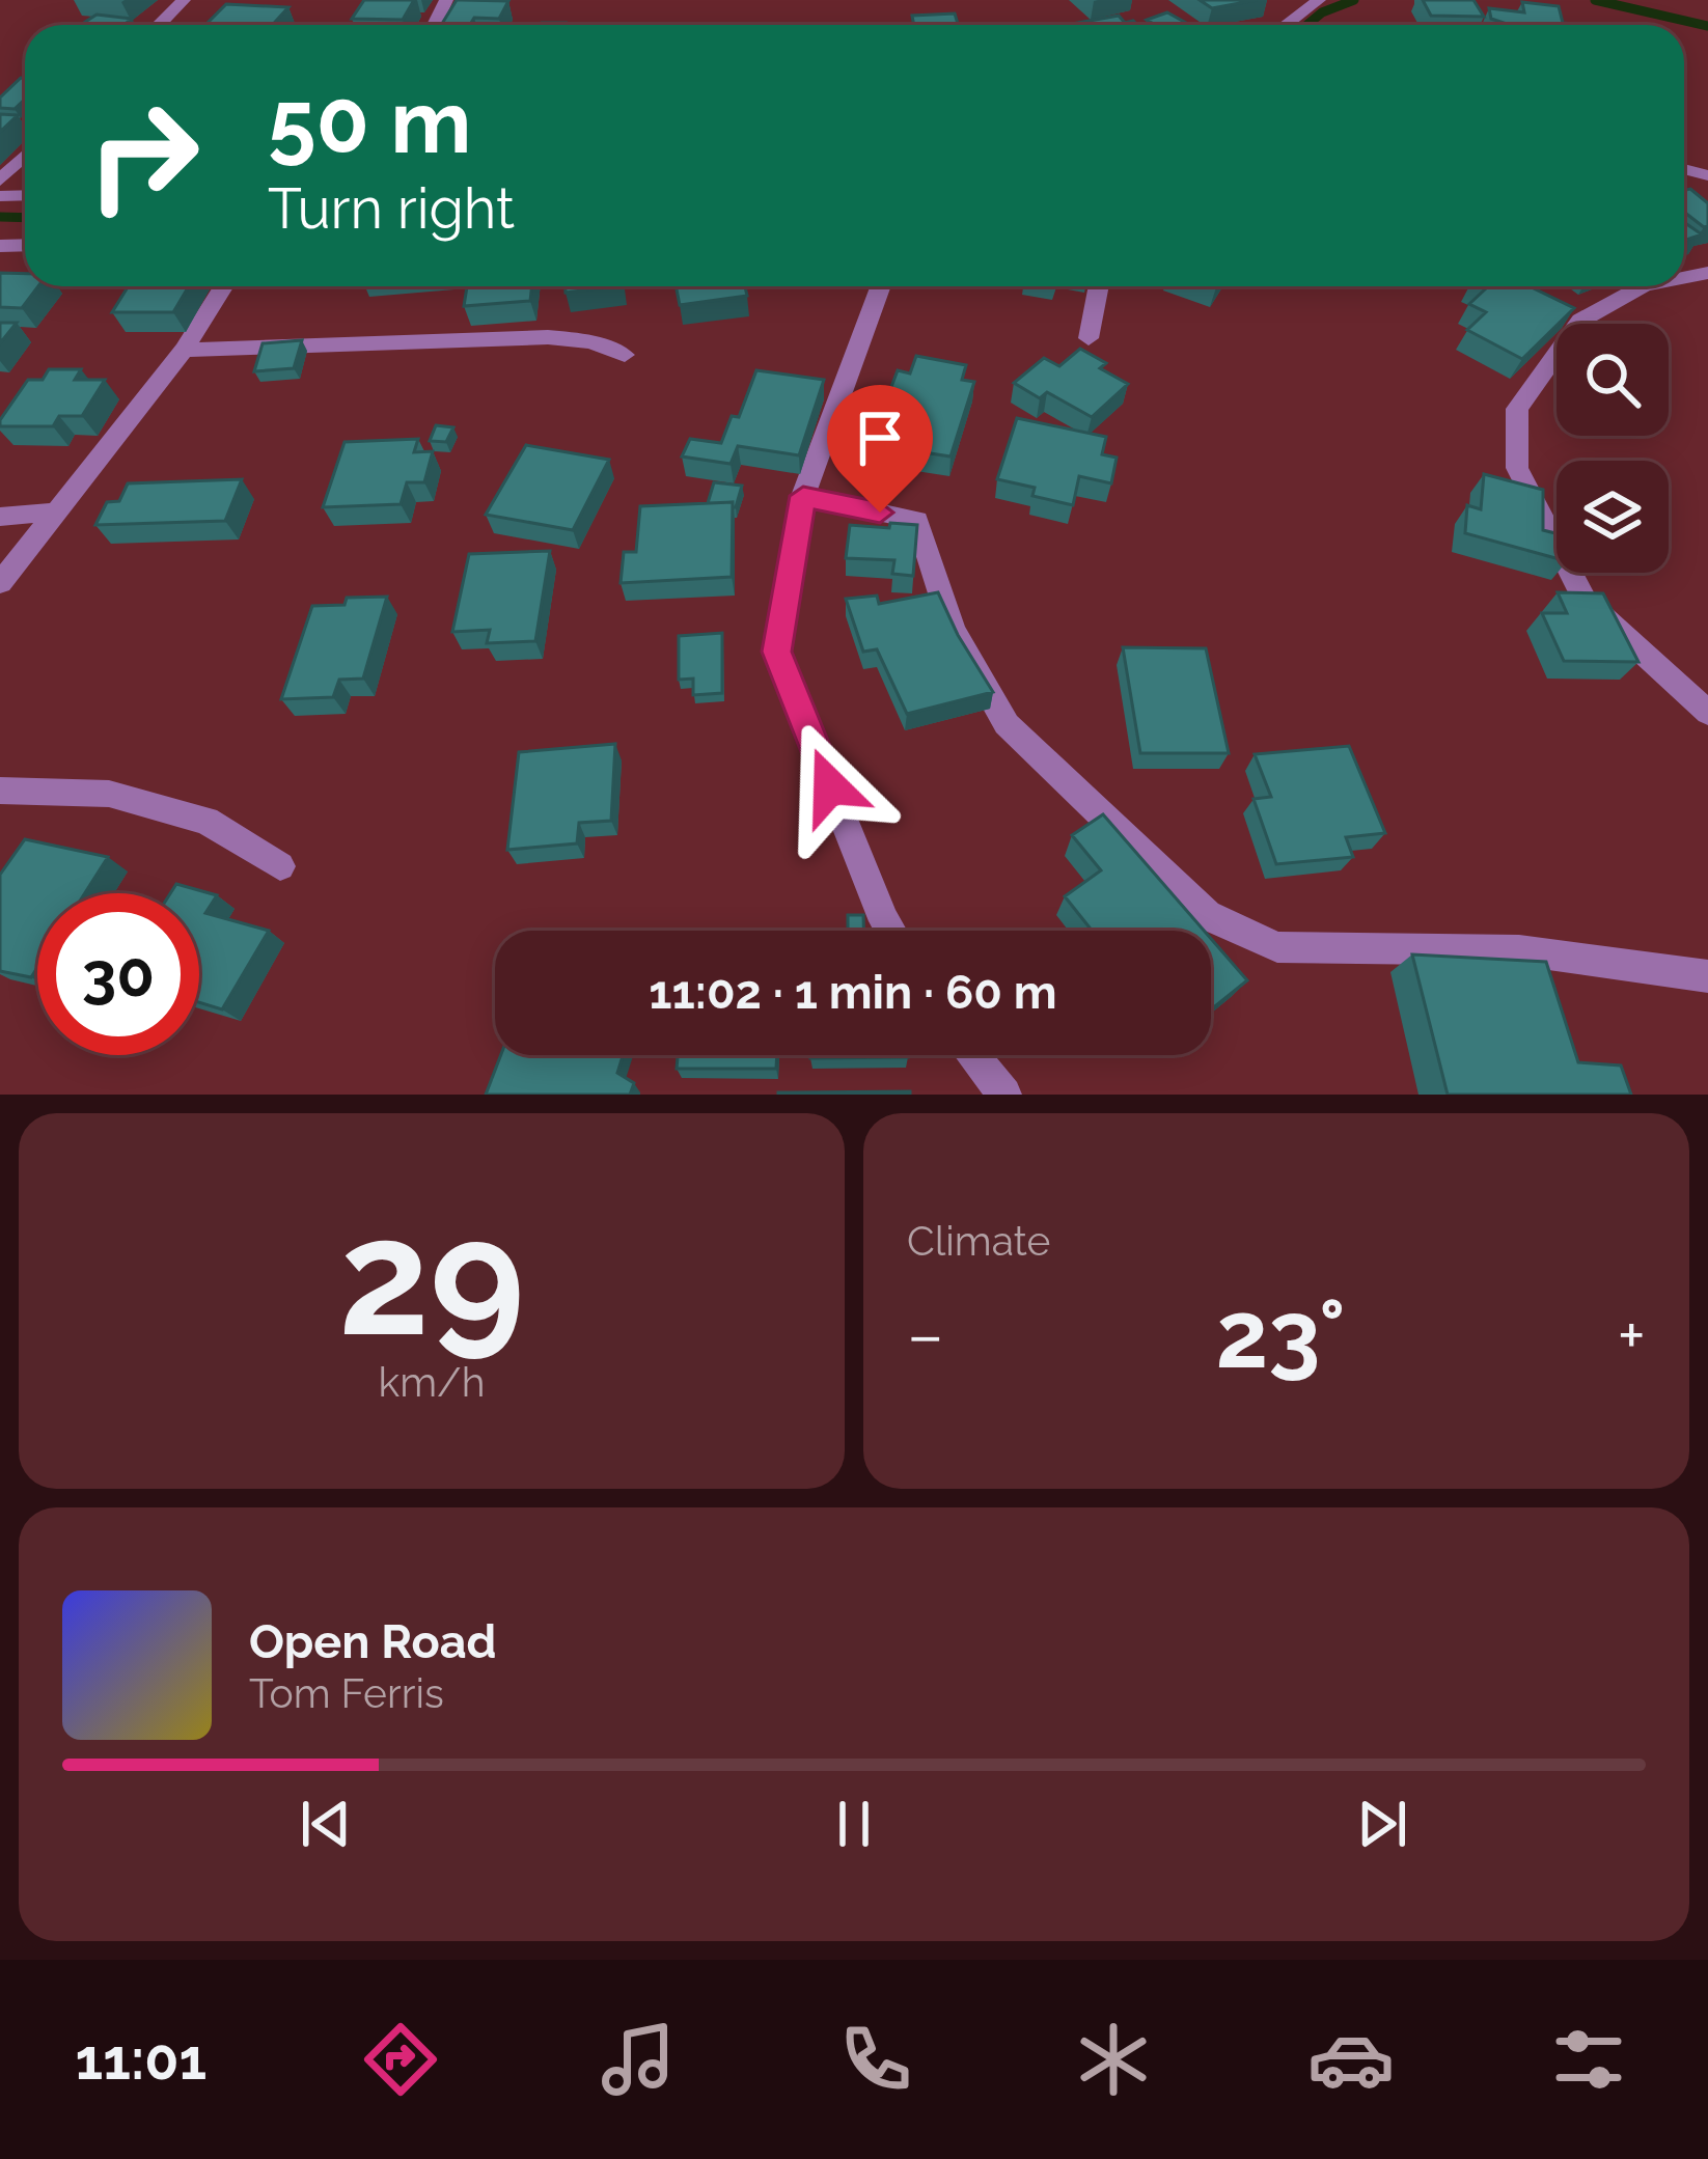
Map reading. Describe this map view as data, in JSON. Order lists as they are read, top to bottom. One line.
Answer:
{"page":{"turn":["50 m","Turn right"],"limit":"30","trip":"11:02 · 1 min · 60 m","tile":[["29","km/h"],"Climate"],"heat":["−","23°","+"],"song":["Open Road","Tom Ferris"],"tabs":"11:01"}}
